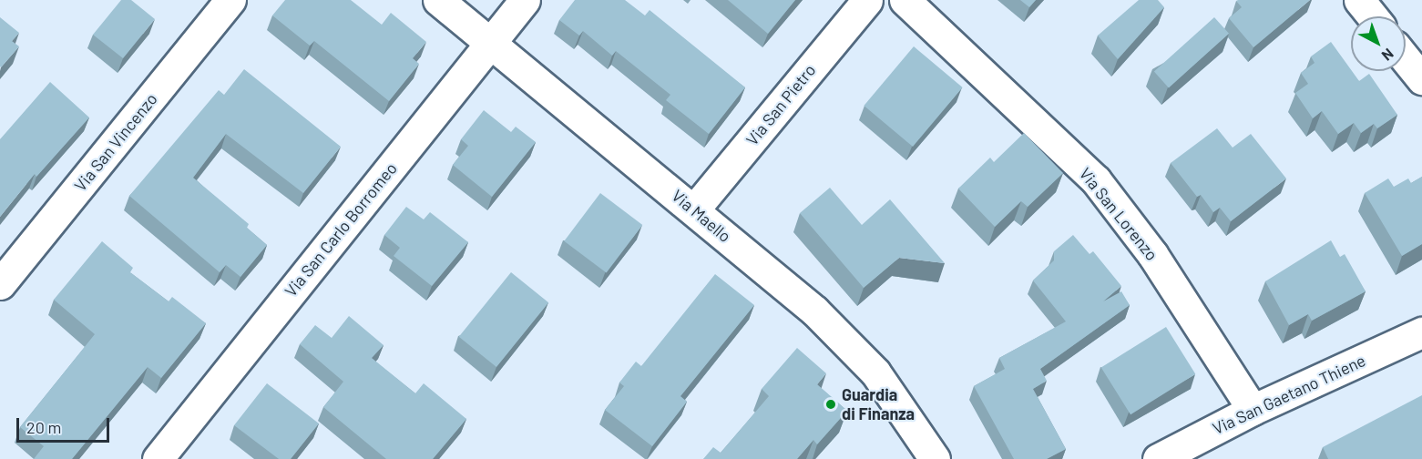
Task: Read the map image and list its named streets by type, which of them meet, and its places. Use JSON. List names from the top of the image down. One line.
{"streets":{"street":["Via San Pietro","Via San Vincenzo","Via San Lorenzo","Via Maello","Via San Carlo Borromeo","Via San Gaetano Thiene"]},"crossings":[["Via San Pietro","Via Maello"],["Via San Lorenzo","Via San Gaetano Thiene"],["Via Maello","Via San Carlo Borromeo"]],"places":["Guardia di Finanza"],"scale_bar":"20 m","north":"bottom right"}
